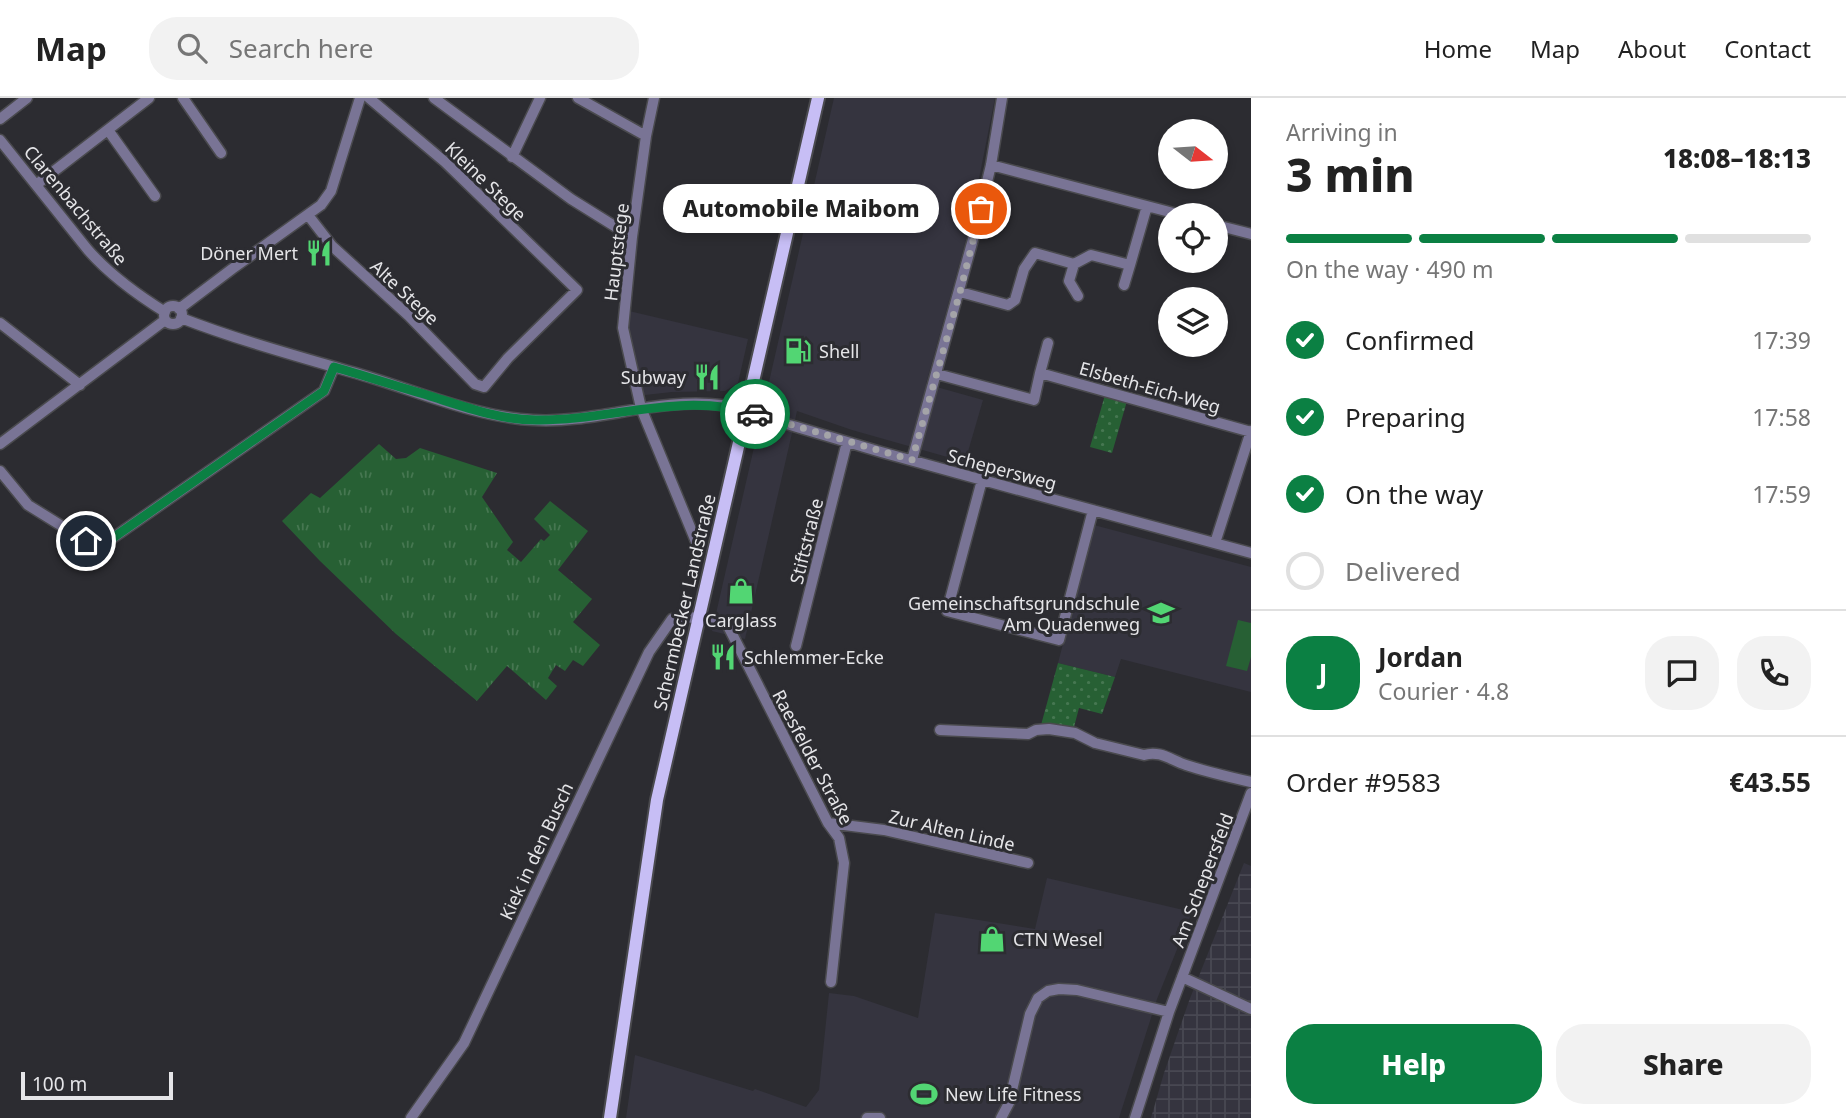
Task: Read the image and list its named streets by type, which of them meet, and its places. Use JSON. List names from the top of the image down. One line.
{"streets":{"main road":["Schermbecker Landstraße"],"street":["Kleine Stege","Clarenbachstraße","Hauptstege","Alte Stege","Elsbeth-Eich-Weg","Schepersweg","Stiftstraße","Raesfelder Straße","Zur Alten Linde","Kiek in den Busch","Am Schepersfeld"]},"crossings":[["Kleine Stege","Hauptstege"],["Hauptstege","Alte Stege"],["Schepersweg","Stiftstraße"],["Schepersweg","Schermbecker Landstraße"],["Schermbecker Landstraße","Raesfelder Straße"],["Schermbecker Landstraße","Kiek in den Busch"],["Raesfelder Straße","Zur Alten Linde"],["Raesfelder Straße","Kiek in den Busch"]],"places":{"other":["Automobile Maibom"],"restaurant":["Döner Mert","Subway","Schlemmer-Ecke"],"fuel station":["Shell"],"shop":["Carglass","CTN Wesel"],"school or university":["Gemeinschaftsgrundschule Am Quadenweg"],"sports":["New Life Fitness"]},"scale_bar":"100 m","north":"right","page":{"header":"Map","search":"Search here","nav":["Home","Map","About","Contact"],"heading":["3 min","Arriving in","18:08–18:13"],"panel":["Jordan","Courier · 4.8","Order #9583","€43.55"],"bubble":"Automobile Maibom","bar":"On the way · 490 m","list":[["Confirmed","17:39"],["Preparing","17:58"],["On the way","17:59"],"Delivered"],"round":"J","buttons":["Help","Share"],"scale":"100 m"}}
